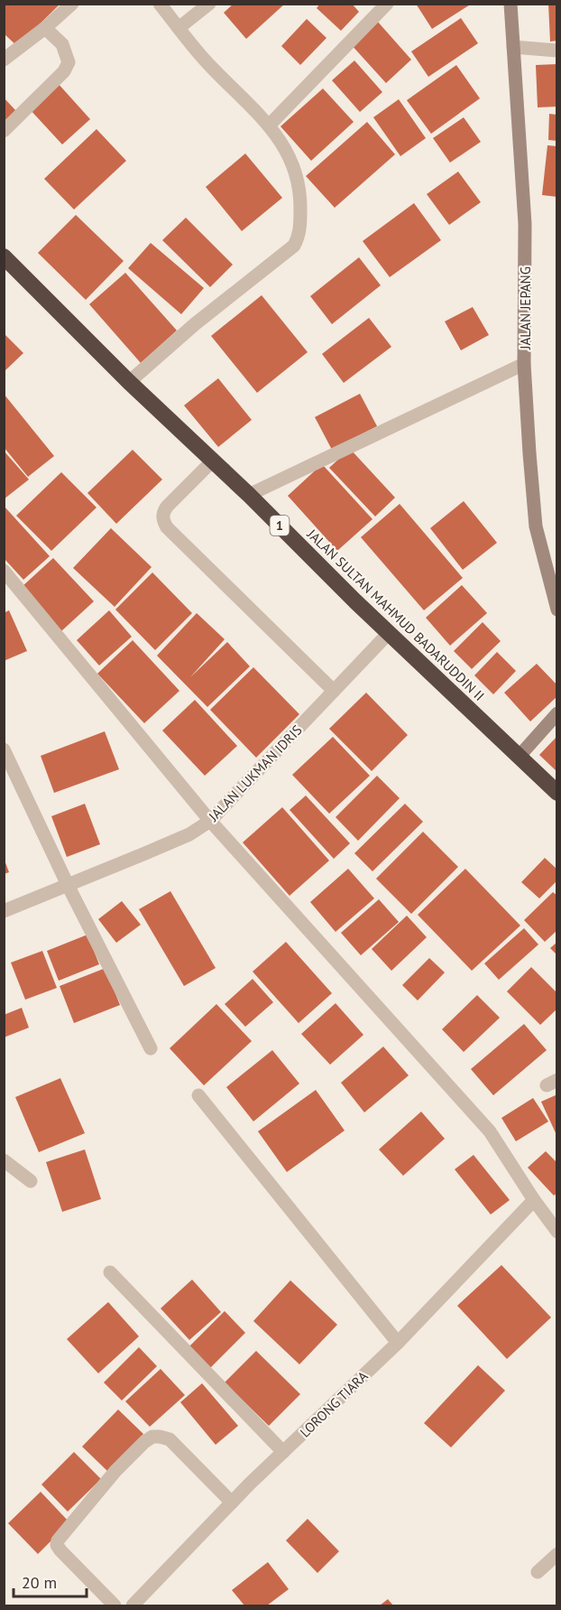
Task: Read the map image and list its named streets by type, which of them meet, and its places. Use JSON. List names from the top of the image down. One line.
{"streets":{"highway":["1","JALAN SULTAN MAHMUD BADARUDDIN II"],"street":["JALAN JEPANG","JALAN LUKMAN IDRIS","LORONG TIARA"]},"crossings":[["JALAN SULTAN MAHMUD BADARUDDIN II","JALAN LUKMAN IDRIS"]],"scale_bar":"20 m"}
